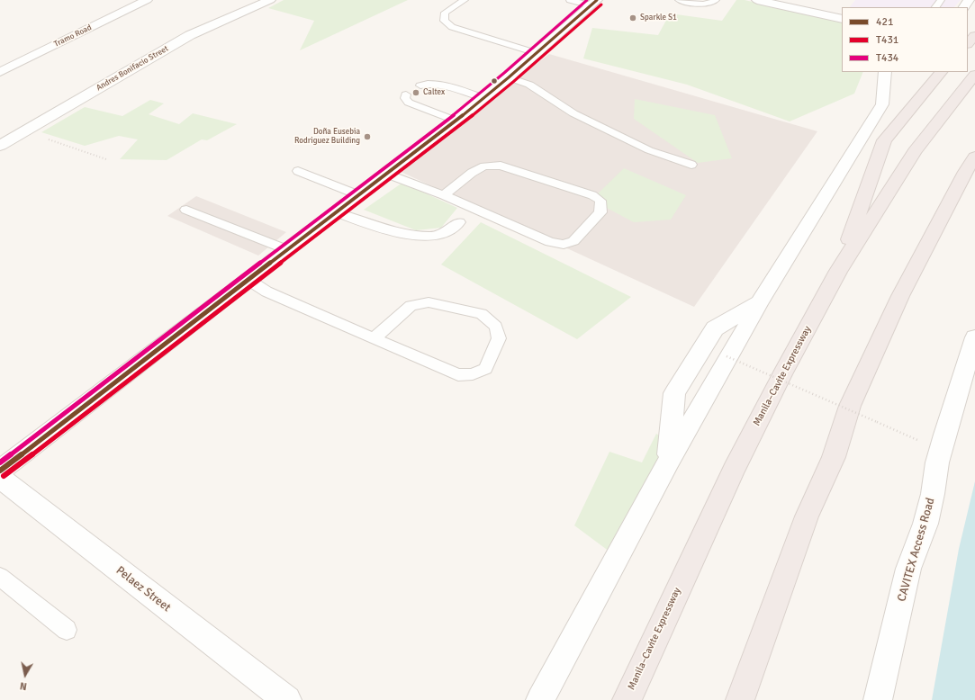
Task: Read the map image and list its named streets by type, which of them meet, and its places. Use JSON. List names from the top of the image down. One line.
{"streets":{"highway":["Manila–Cavite Expressway"],"street":["Tramo Road","Andres Bonifacio Street","CAVITEX Access Road","Pelaez Street"]},"places":["Sparkle S1","Caltex","Doña Eusebia Rodriguez Building"],"lines":["transit line 421","transit line T434","transit line T431"],"legend":["421","T431","T434"],"north":"bottom"}
